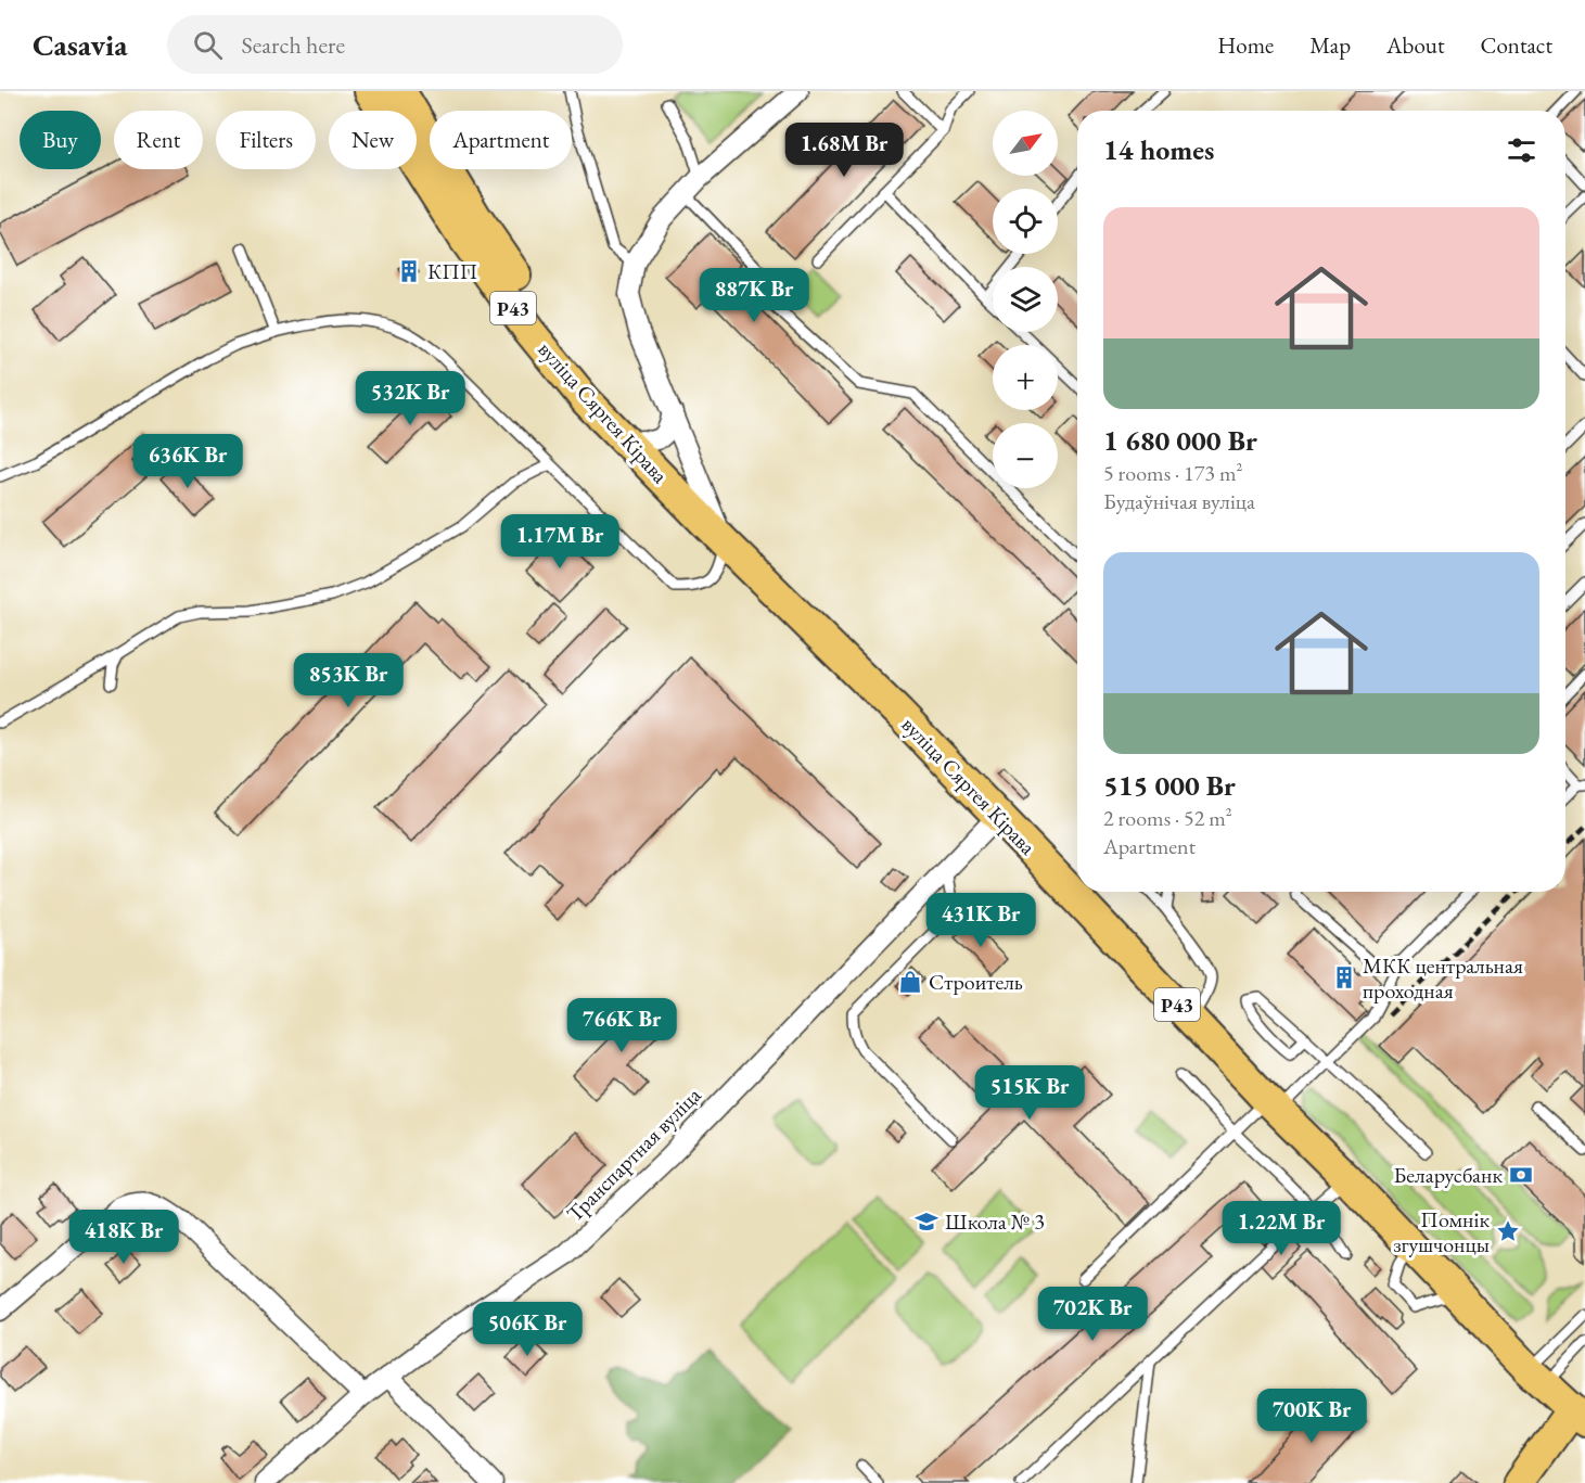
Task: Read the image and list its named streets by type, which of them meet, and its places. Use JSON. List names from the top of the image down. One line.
{"streets":{"main road":["Р43","вуліца Сяргея Кірава"],"street":["Транспартная вуліца"]},"crossings":[["вуліца Сяргея Кірава","Транспартная вуліца"]],"places":{"building":["КПП","МКК центральная проходная"],"shop":["Строитель"],"bank":["Беларусбанк"],"school or university":["Школа № 3"],"place":["Помнік згушчонцы"]},"north":"top right","page":{"header":"Casavia","search":"Search here","nav":["Home","Map","About","Contact"],"map_buttons":["+","−"],"chip":["Buy","Rent","Filters","New","Apartment"],"heading":"14 homes","price":["1.68M Br","887K Br","532K Br","636K Br","1.17M Br","853K Br","431K Br","766K Br","515K Br","1.22M Br","418K Br","702K Br","506K Br","700K Br"],"list":[{"name":"1 680 000 Br","note":"5 rooms · 173 m² · Будаўнічая вуліца"},{"name":"515 000 Br","note":"2 rooms · 52 m² · Apartment"}]}}
